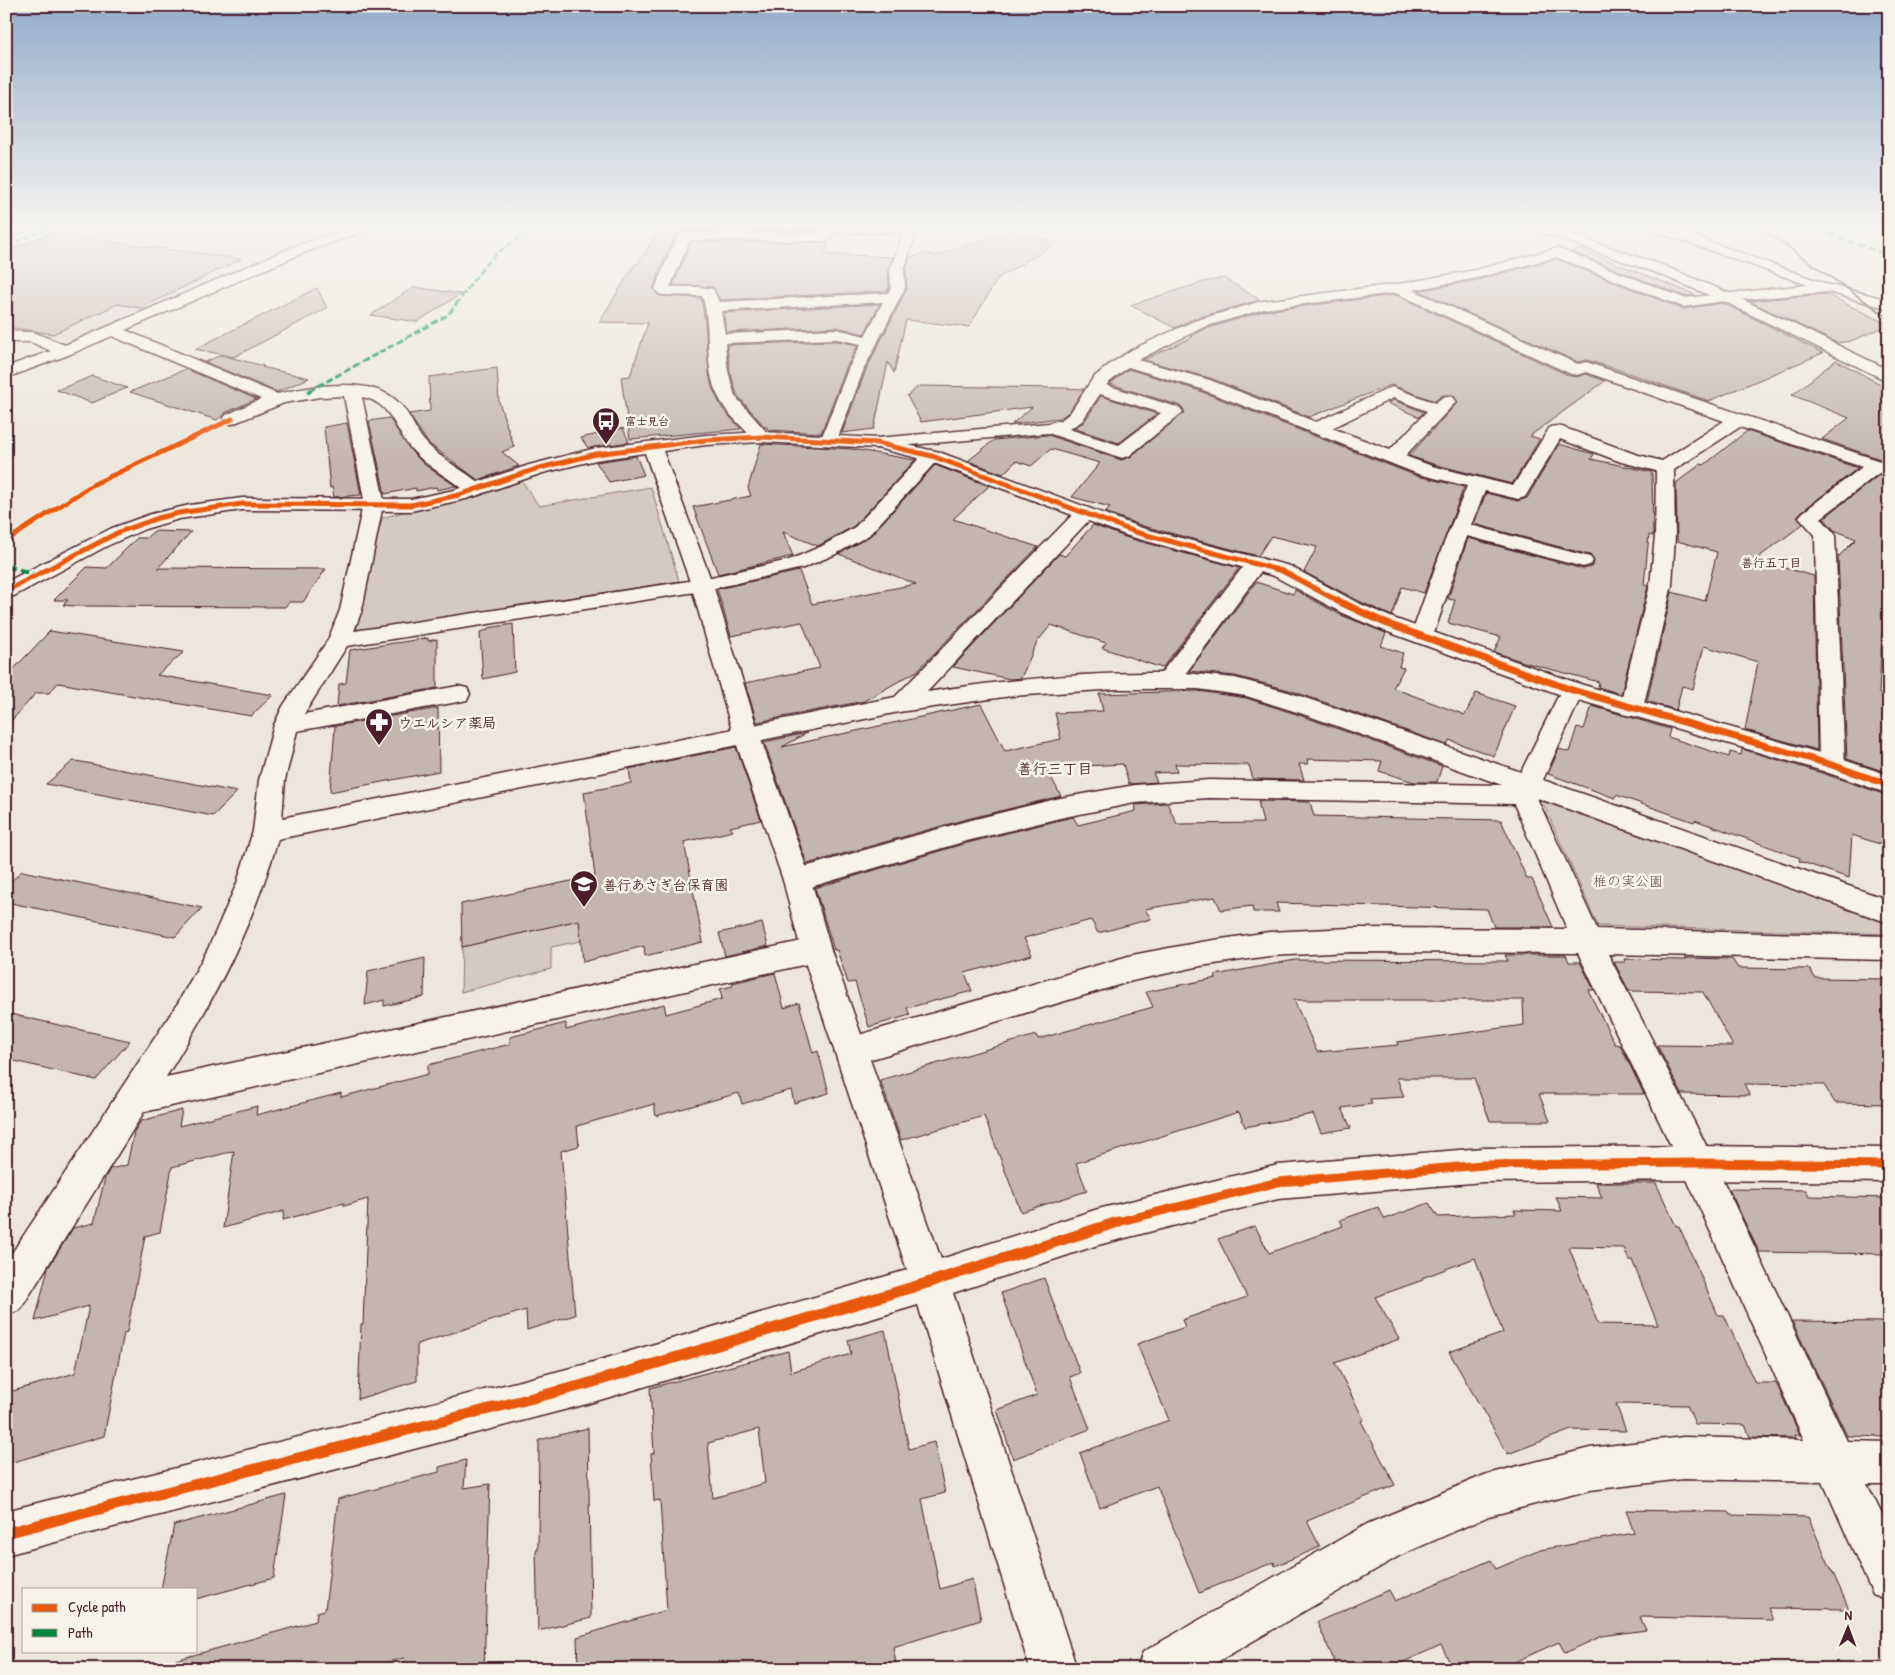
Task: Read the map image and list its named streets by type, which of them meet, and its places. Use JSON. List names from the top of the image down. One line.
{"districts":["善行五丁目","善行三丁目"],"parks":["椎の実公園"],"places":{"bus stop":["富士見台"],"pharmacy":["ウエルシア薬局"],"school or university":["善行あさぎ台保育園"]},"legend":["Cycle path","Path"],"north":"top"}
